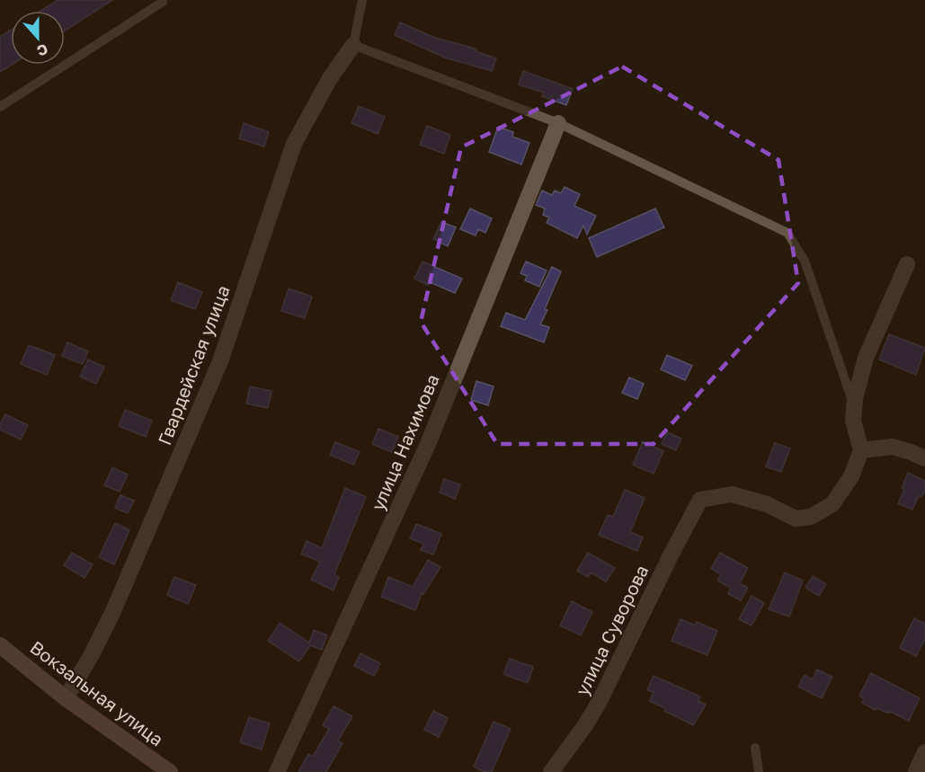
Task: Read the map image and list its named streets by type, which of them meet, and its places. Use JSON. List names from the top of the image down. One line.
{"streets":{"main road":["Вокзальная улица"],"street":["Гвардейская улица","улица Нахимова","улица Суворова"]},"crossings":[["Гвардейская улица","Вокзальная улица"]],"north":"bottom"}
